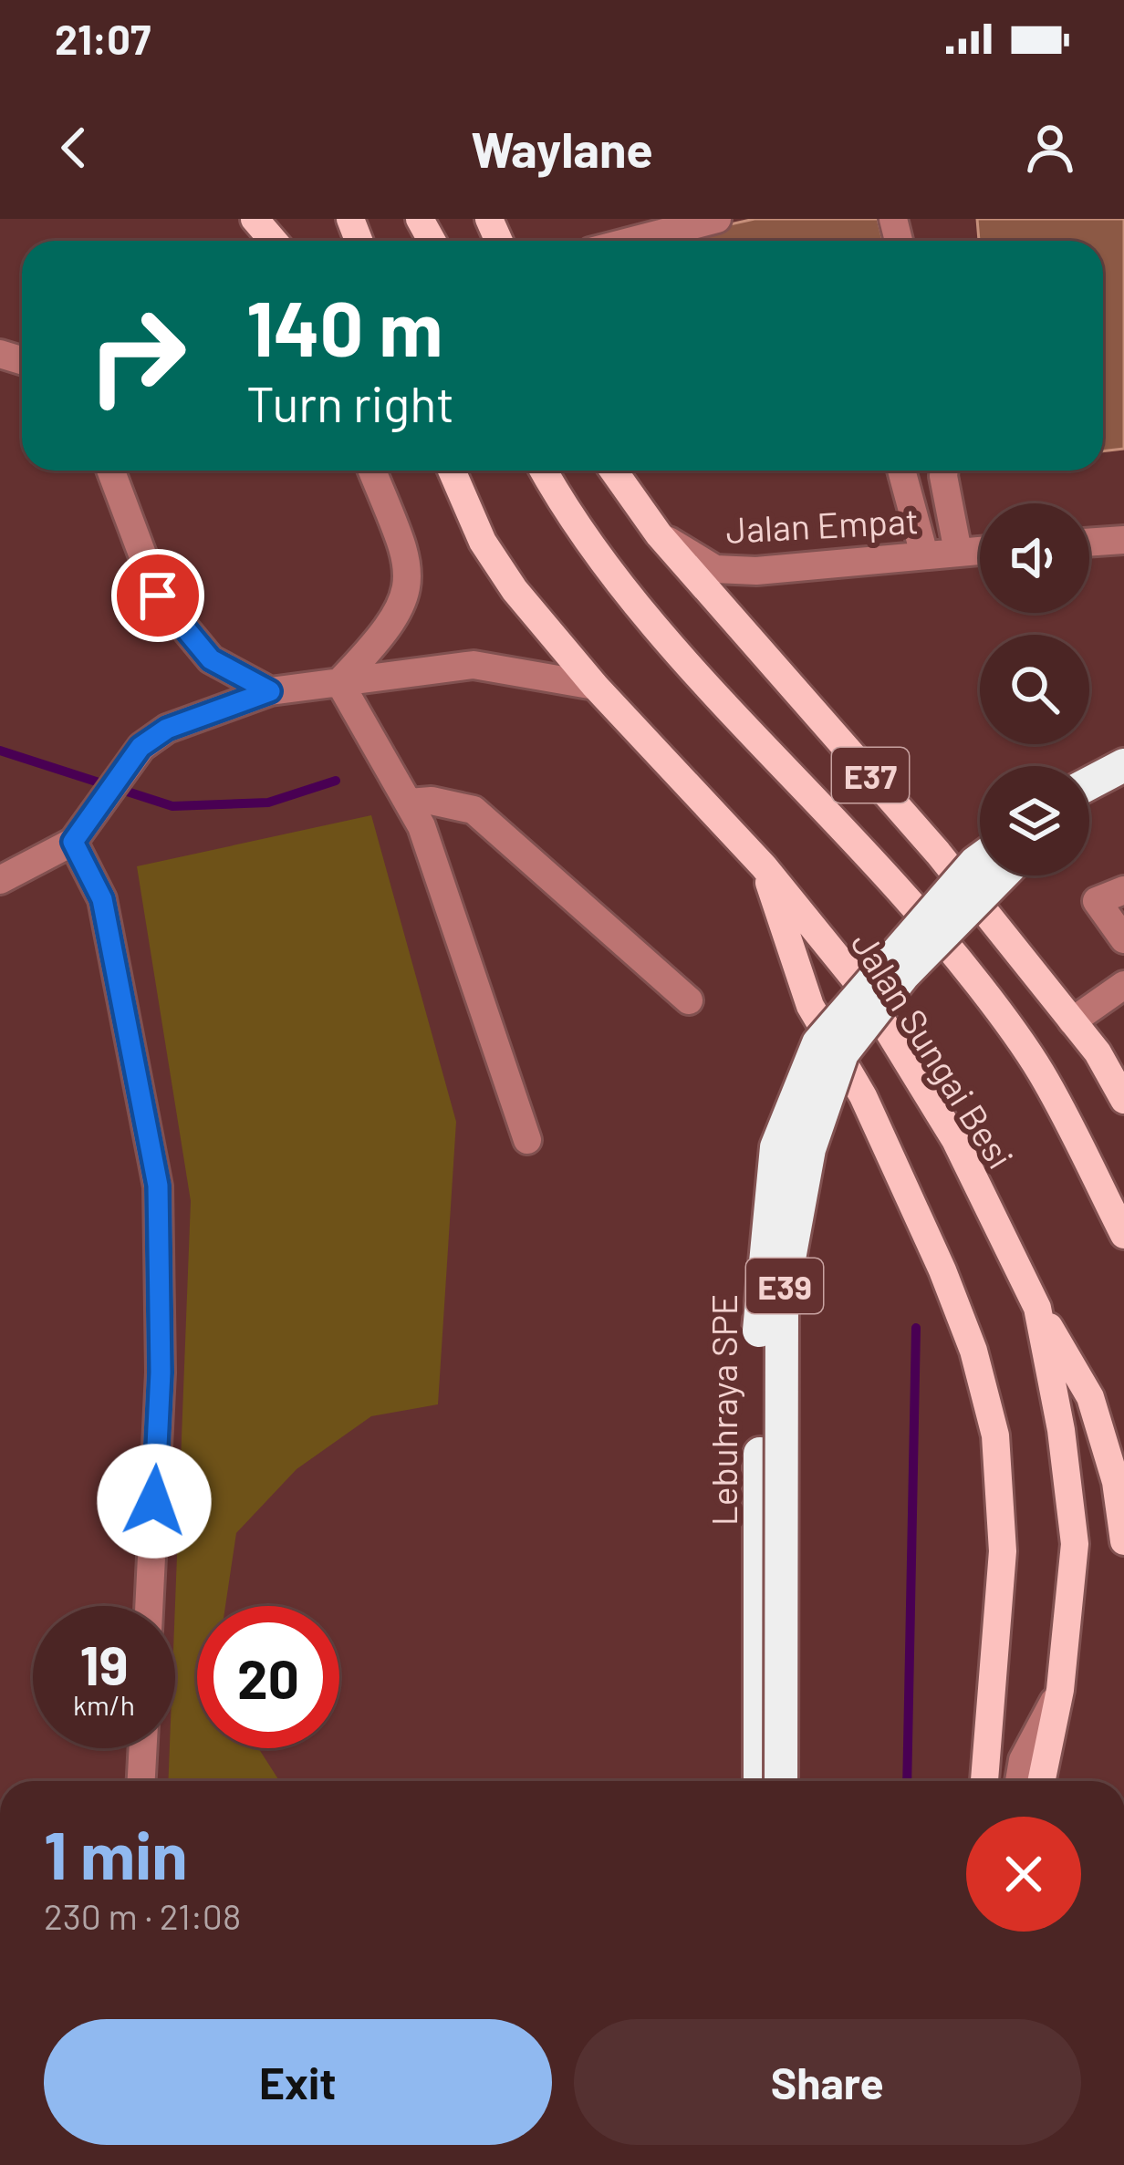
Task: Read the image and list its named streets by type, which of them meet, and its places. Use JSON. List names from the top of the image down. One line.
{"streets":{"highway":["E39","Lebuhraya SPE"],"main road":["E37","Jalan Sungai Besi"],"street":["Jalan Empat"]},"crossings":[["Jalan Empat","E37"]],"page":{"status":"21:07","header":"Waylane","turn":["140 m","Turn right"],"speed":"19 km/h","limit":"20","heading":["1 min","230 m · 21:08"],"buttons":["Exit","Share"]}}
